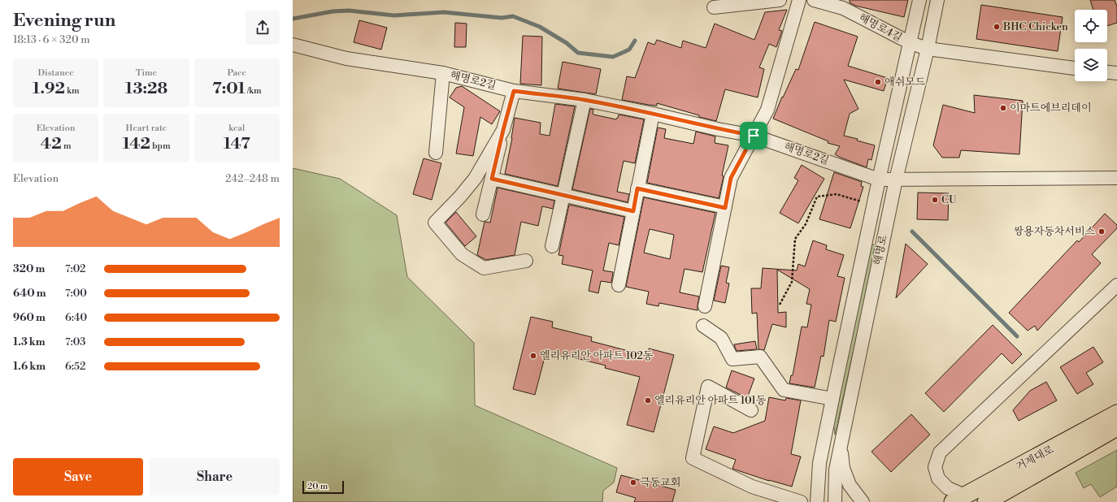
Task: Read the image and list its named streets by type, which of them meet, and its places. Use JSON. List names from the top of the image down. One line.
{"streets":{"main road":["거제대로"],"street":["해명로4길","해명로2길","해명로"]},"crossings":[["해명로4길","해명로"],["해명로2길","해명로"]],"places":["BHC Chicken","애쉬모드","이마트에브리데이","CU","쌍용자동차서비스","엘리유리안 아파트 102동","엘리유리안 아파트 101동","극동교회"],"scale_bar":"20 m","page":{"heading":["Evening run","18:13 · 6 × 320 m"],"stats":[["Distance","1.92 km"],["Time","13:28"],["Pace","7:01 /km"],["Elevation","42 m"],["Heart rate","142 bpm"],["kcal","147"]],"chart":["Elevation","242–248 m"],"list":[{"name":"320 m","note":"7:02"},{"name":"640 m","note":"7:00"},{"name":"960 m","note":"6:40"},{"name":"1.3 km","note":"7:03"},{"name":"1.6 km","note":"6:52"}],"buttons":["Save","Share"],"scale":"20 m"}}
